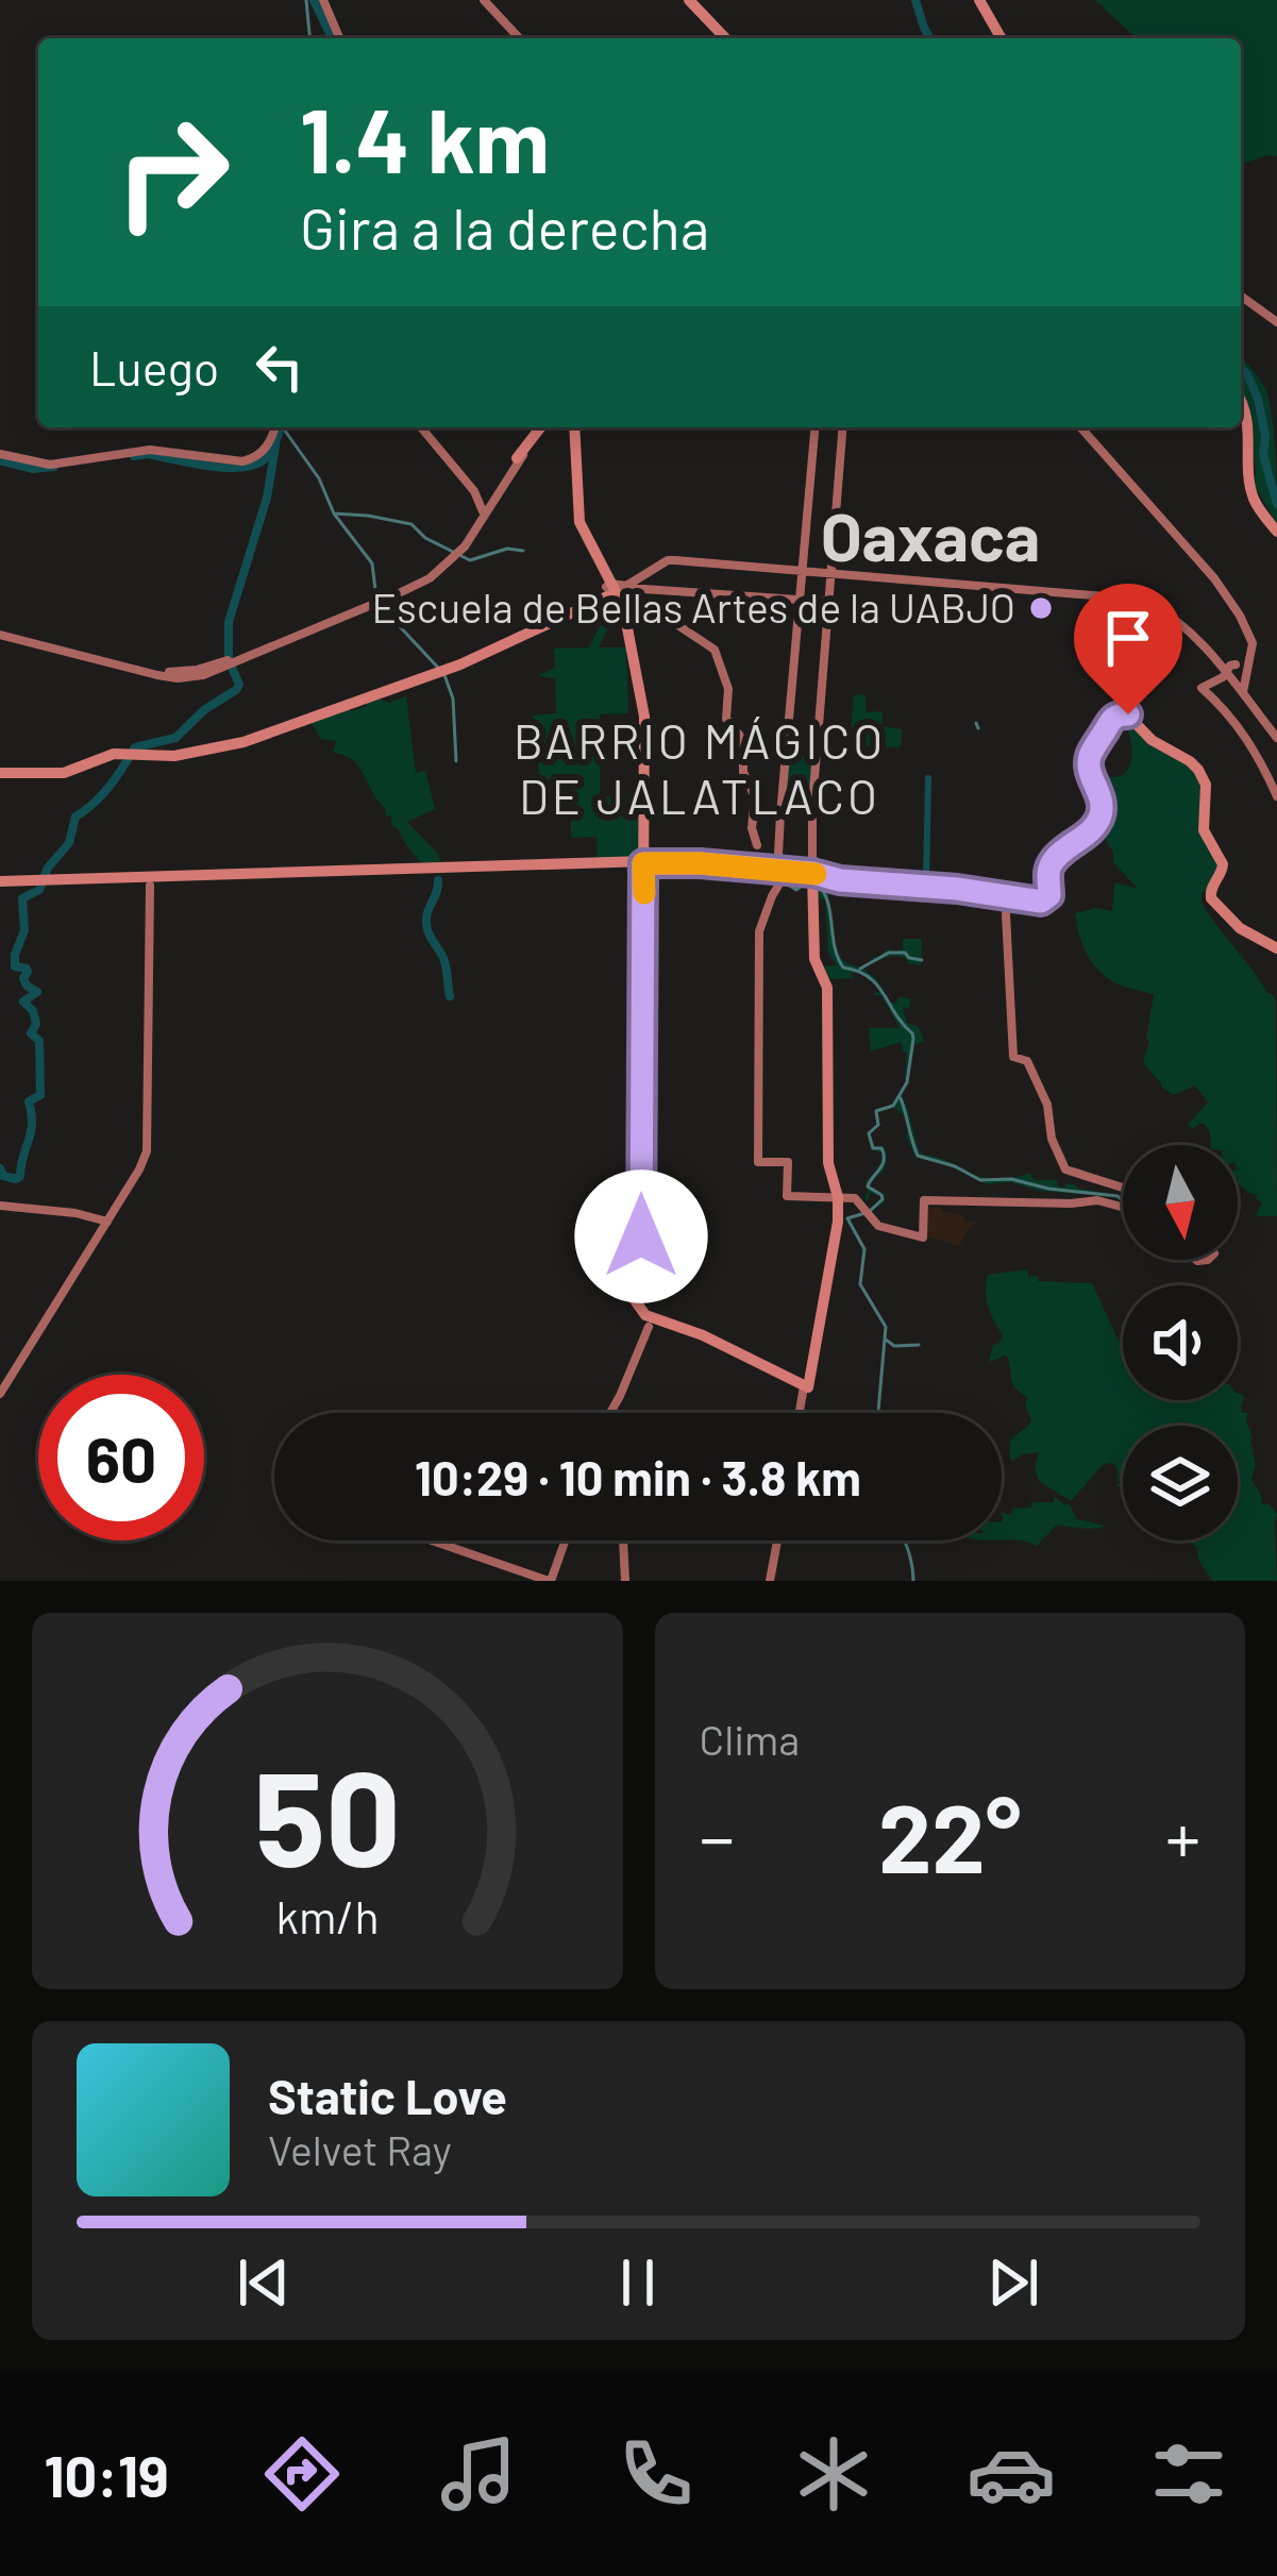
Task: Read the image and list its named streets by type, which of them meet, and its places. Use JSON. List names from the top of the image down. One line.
{"districts":["Oaxaca","BARRIO MÁGICO DE JALATLACO"],"places":["Escuela de Bellas Artes de la UABJO"],"north":"bottom","page":{"turn":["1.4 km","Gira a la derecha"],"then":"Luego","limit":"60","trip":"10:29 · 10 min · 3.8 km","tile":"Clima","heat":["−","22°","+"],"song":["Static Love","Velvet Ray"],"tabs":"10:19","gauge":["50","km/h"]}}
